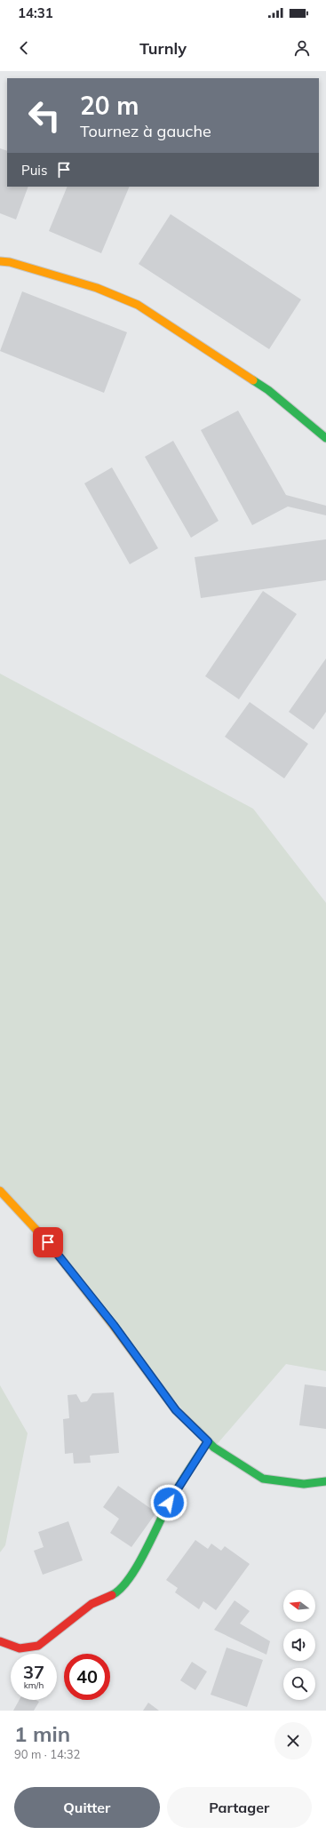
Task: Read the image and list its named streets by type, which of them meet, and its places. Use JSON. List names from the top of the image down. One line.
{"north":"left","page":{"status":"14:31","header":"Turnly","turn":["20 m","Tournez à gauche"],"then":"Puis","speed":"37 km/h","limit":"40","heading":["1 min","90 m · 14:32"],"buttons":["Quitter","Partager"]}}
